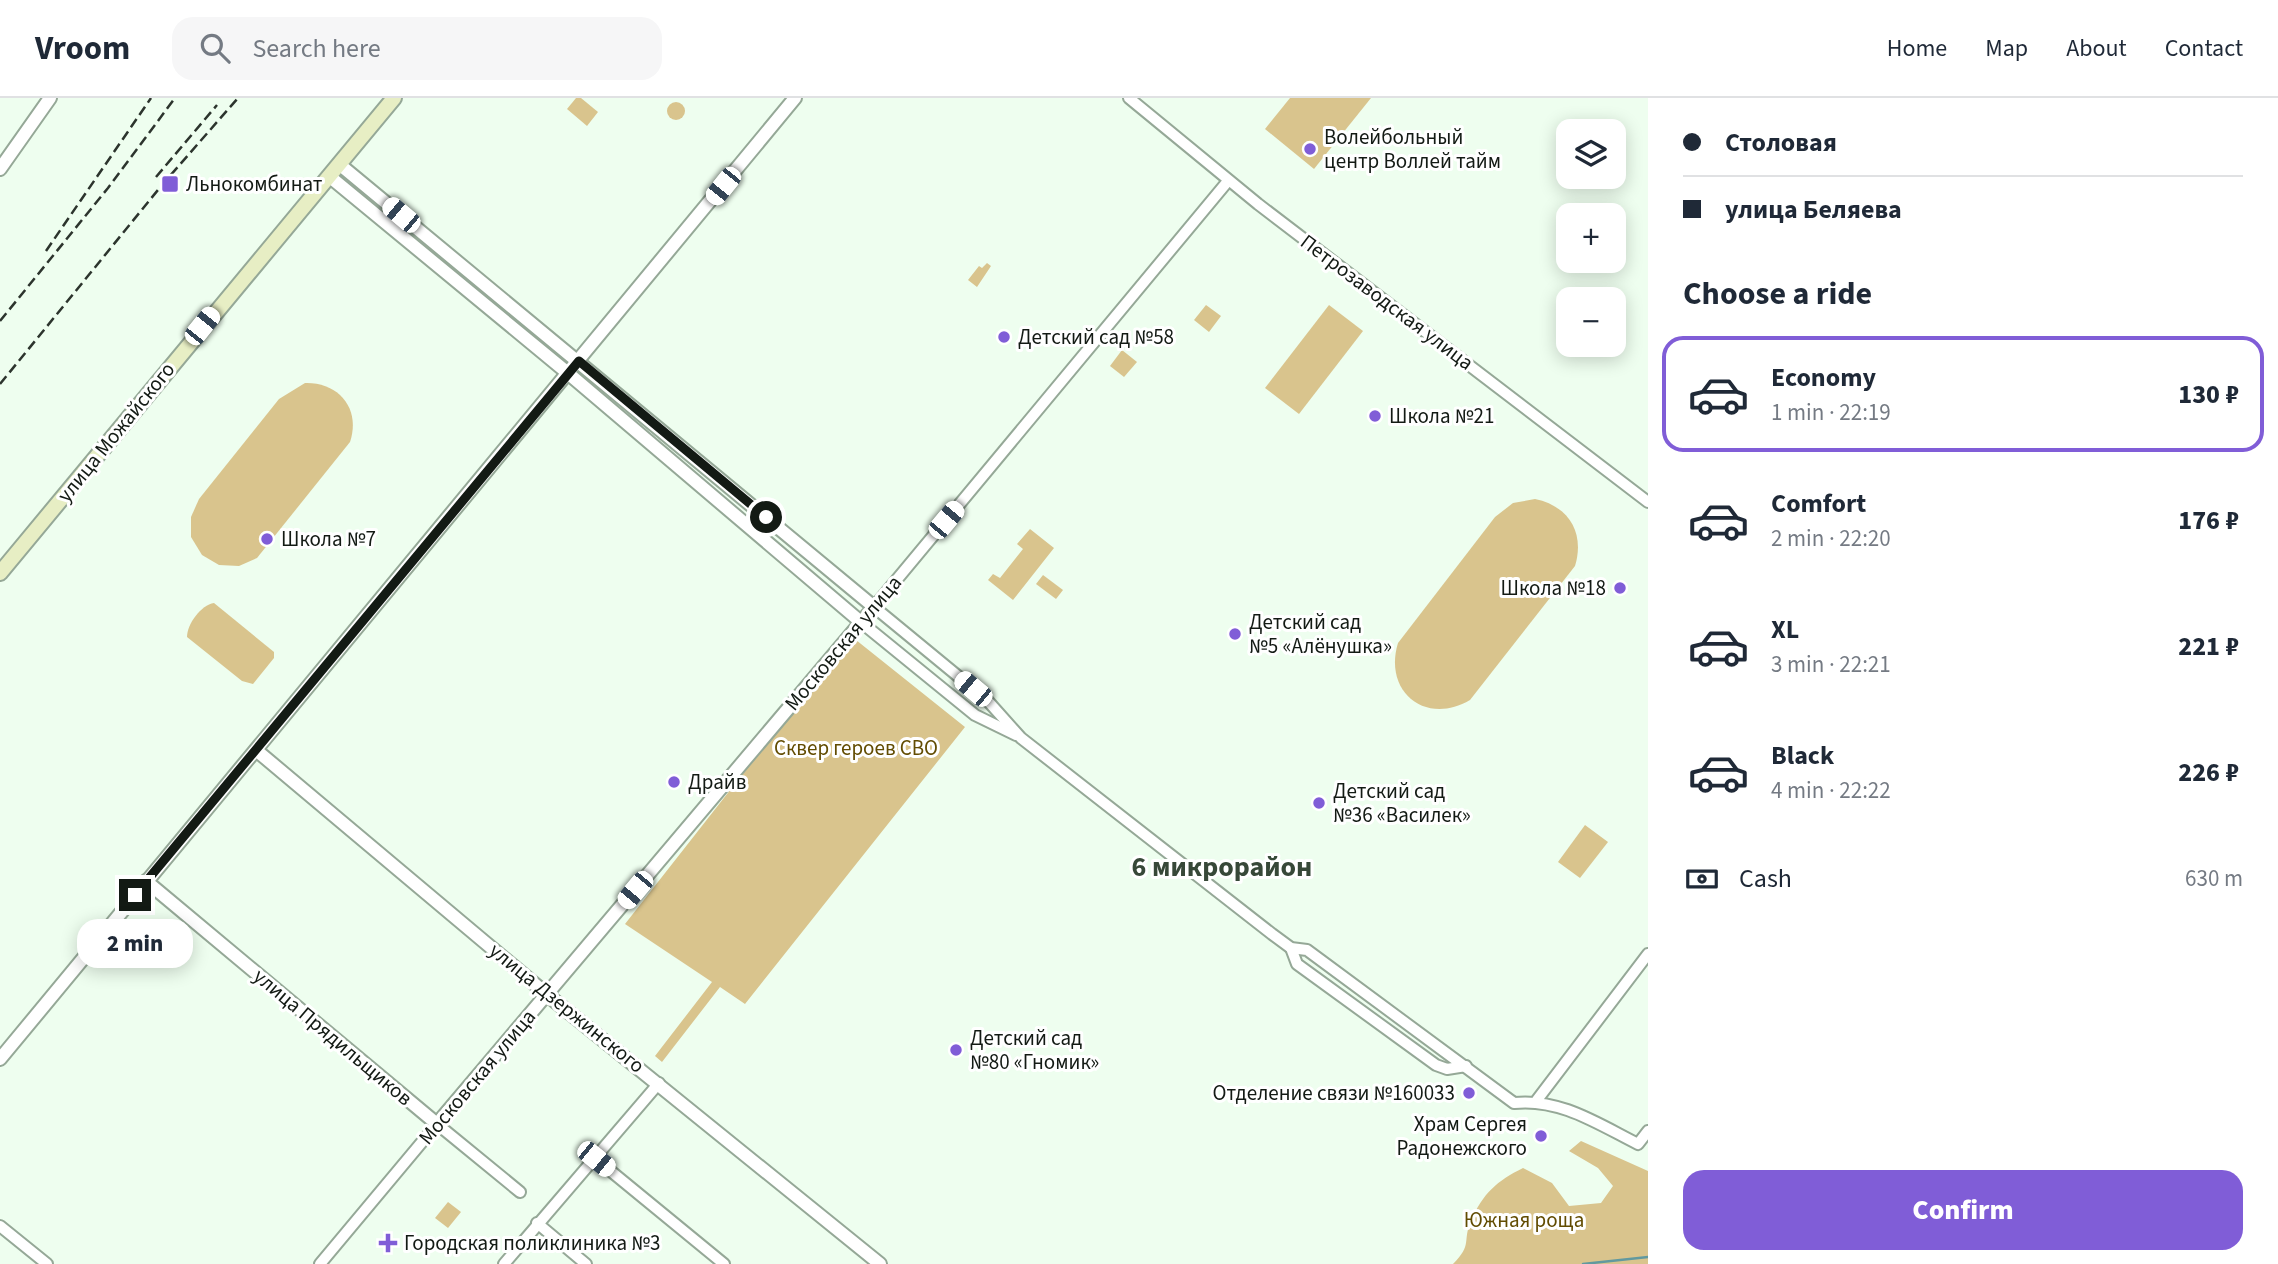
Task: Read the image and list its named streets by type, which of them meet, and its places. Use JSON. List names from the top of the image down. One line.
{"streets":{"main road":["улица Можайского"],"street":["Петрозаводская улица","Московская улица","улица Дзержинского","улица Прядильщиков"]},"crossings":[["Петрозаводская улица","Московская улица"],["Московская улица","улица Дзержинского"],["Московская улица","улица Прядильщиков"]],"districts":["6 микрорайон"],"parks":["Сквер героев СВО","Южная роща"],"places":{"other":["Волейбольный центр Воллей тайм","Детский сад №58","Школа №21","Школа №7","Школа №18","Детский сад №5 «Алёнушка»","Драйв","Детский сад №36 «Василек»","Детский сад №80 «Гномик»","Отделение связи №160033","Храм Сергея Радонежского"],"transit":["Льнокомбинат"],"health":["Городская поликлиника №3"]},"page":{"header":"Vroom","search":"Search here","nav":["Home","Map","About","Contact"],"banner":["Столовая","улица Беляева"],"map_buttons":["+","−"],"heading":"Choose a ride","list":[{"name":"Economy","note":"1 min · 22:19","value":"130 ₽"},{"name":"Comfort","note":"2 min · 22:20","value":"176 ₽"},{"name":"XL","note":"3 min · 22:21","value":"221 ₽"},{"name":"Black","note":"4 min · 22:22","value":"226 ₽"}],"pay":["Cash","630 m"],"bubble":"2 min","buttons":"Confirm"}}
